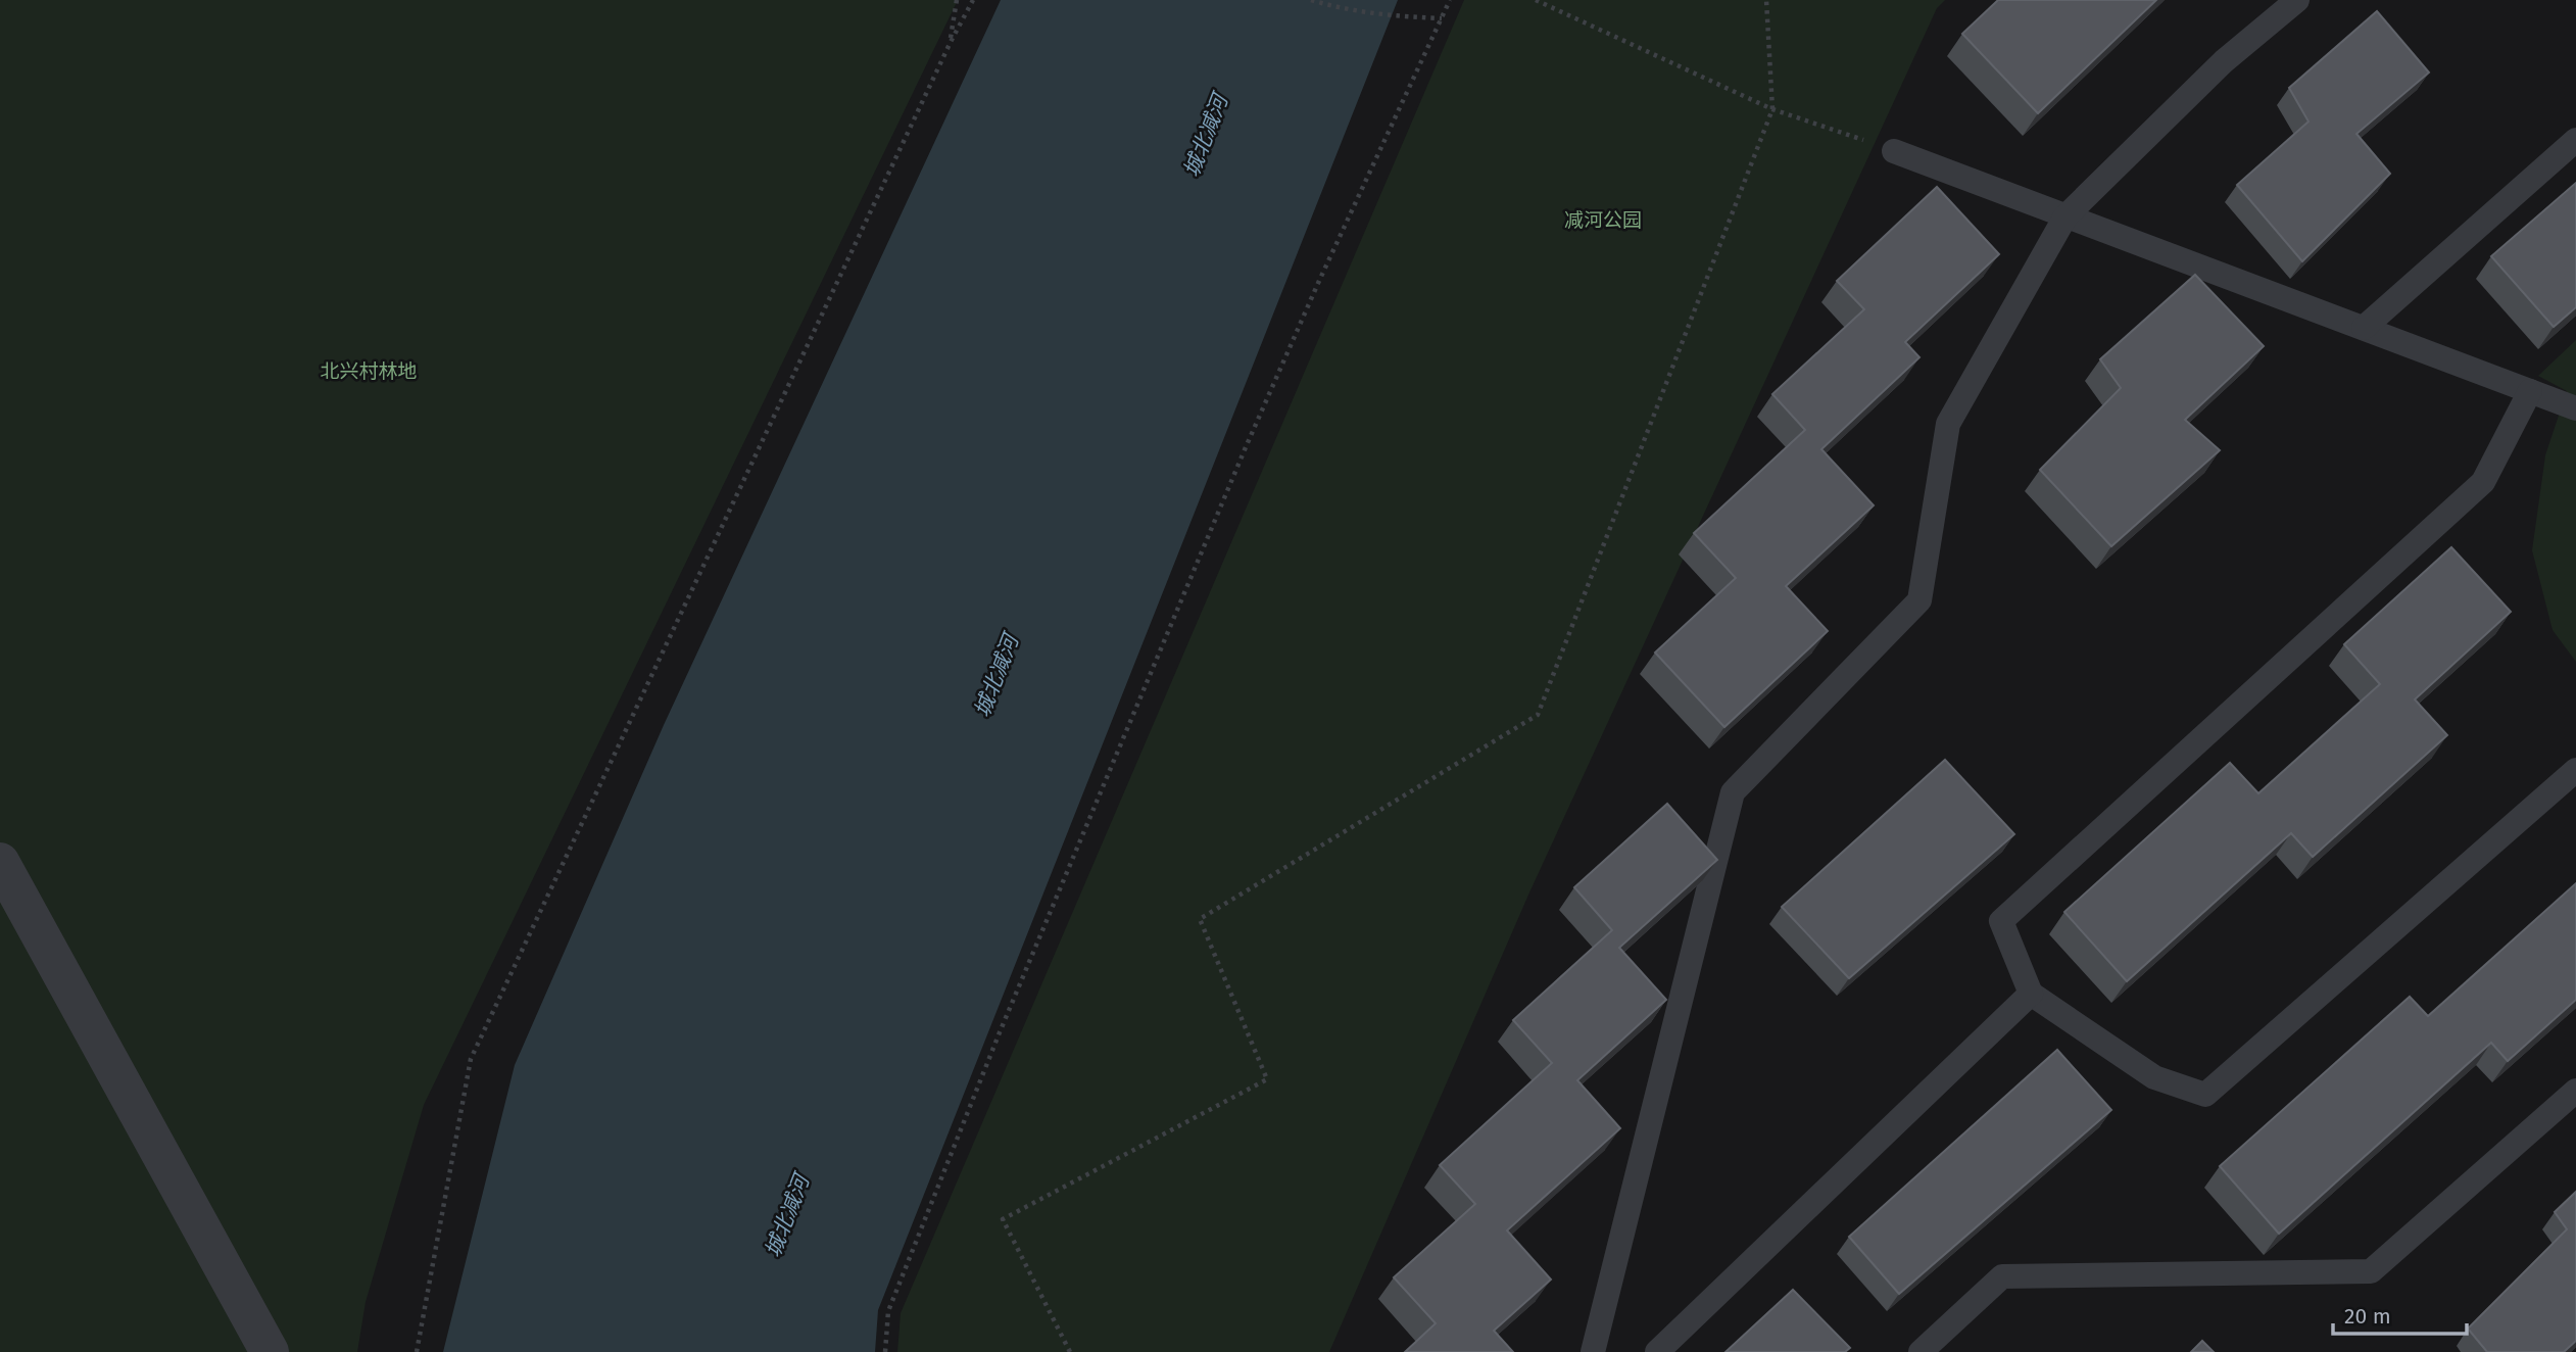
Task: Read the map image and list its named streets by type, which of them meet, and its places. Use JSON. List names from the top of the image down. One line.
{"water":["城北减河"],"parks":["减河公园","北兴村林地"],"scale_bar":"20 m"}
